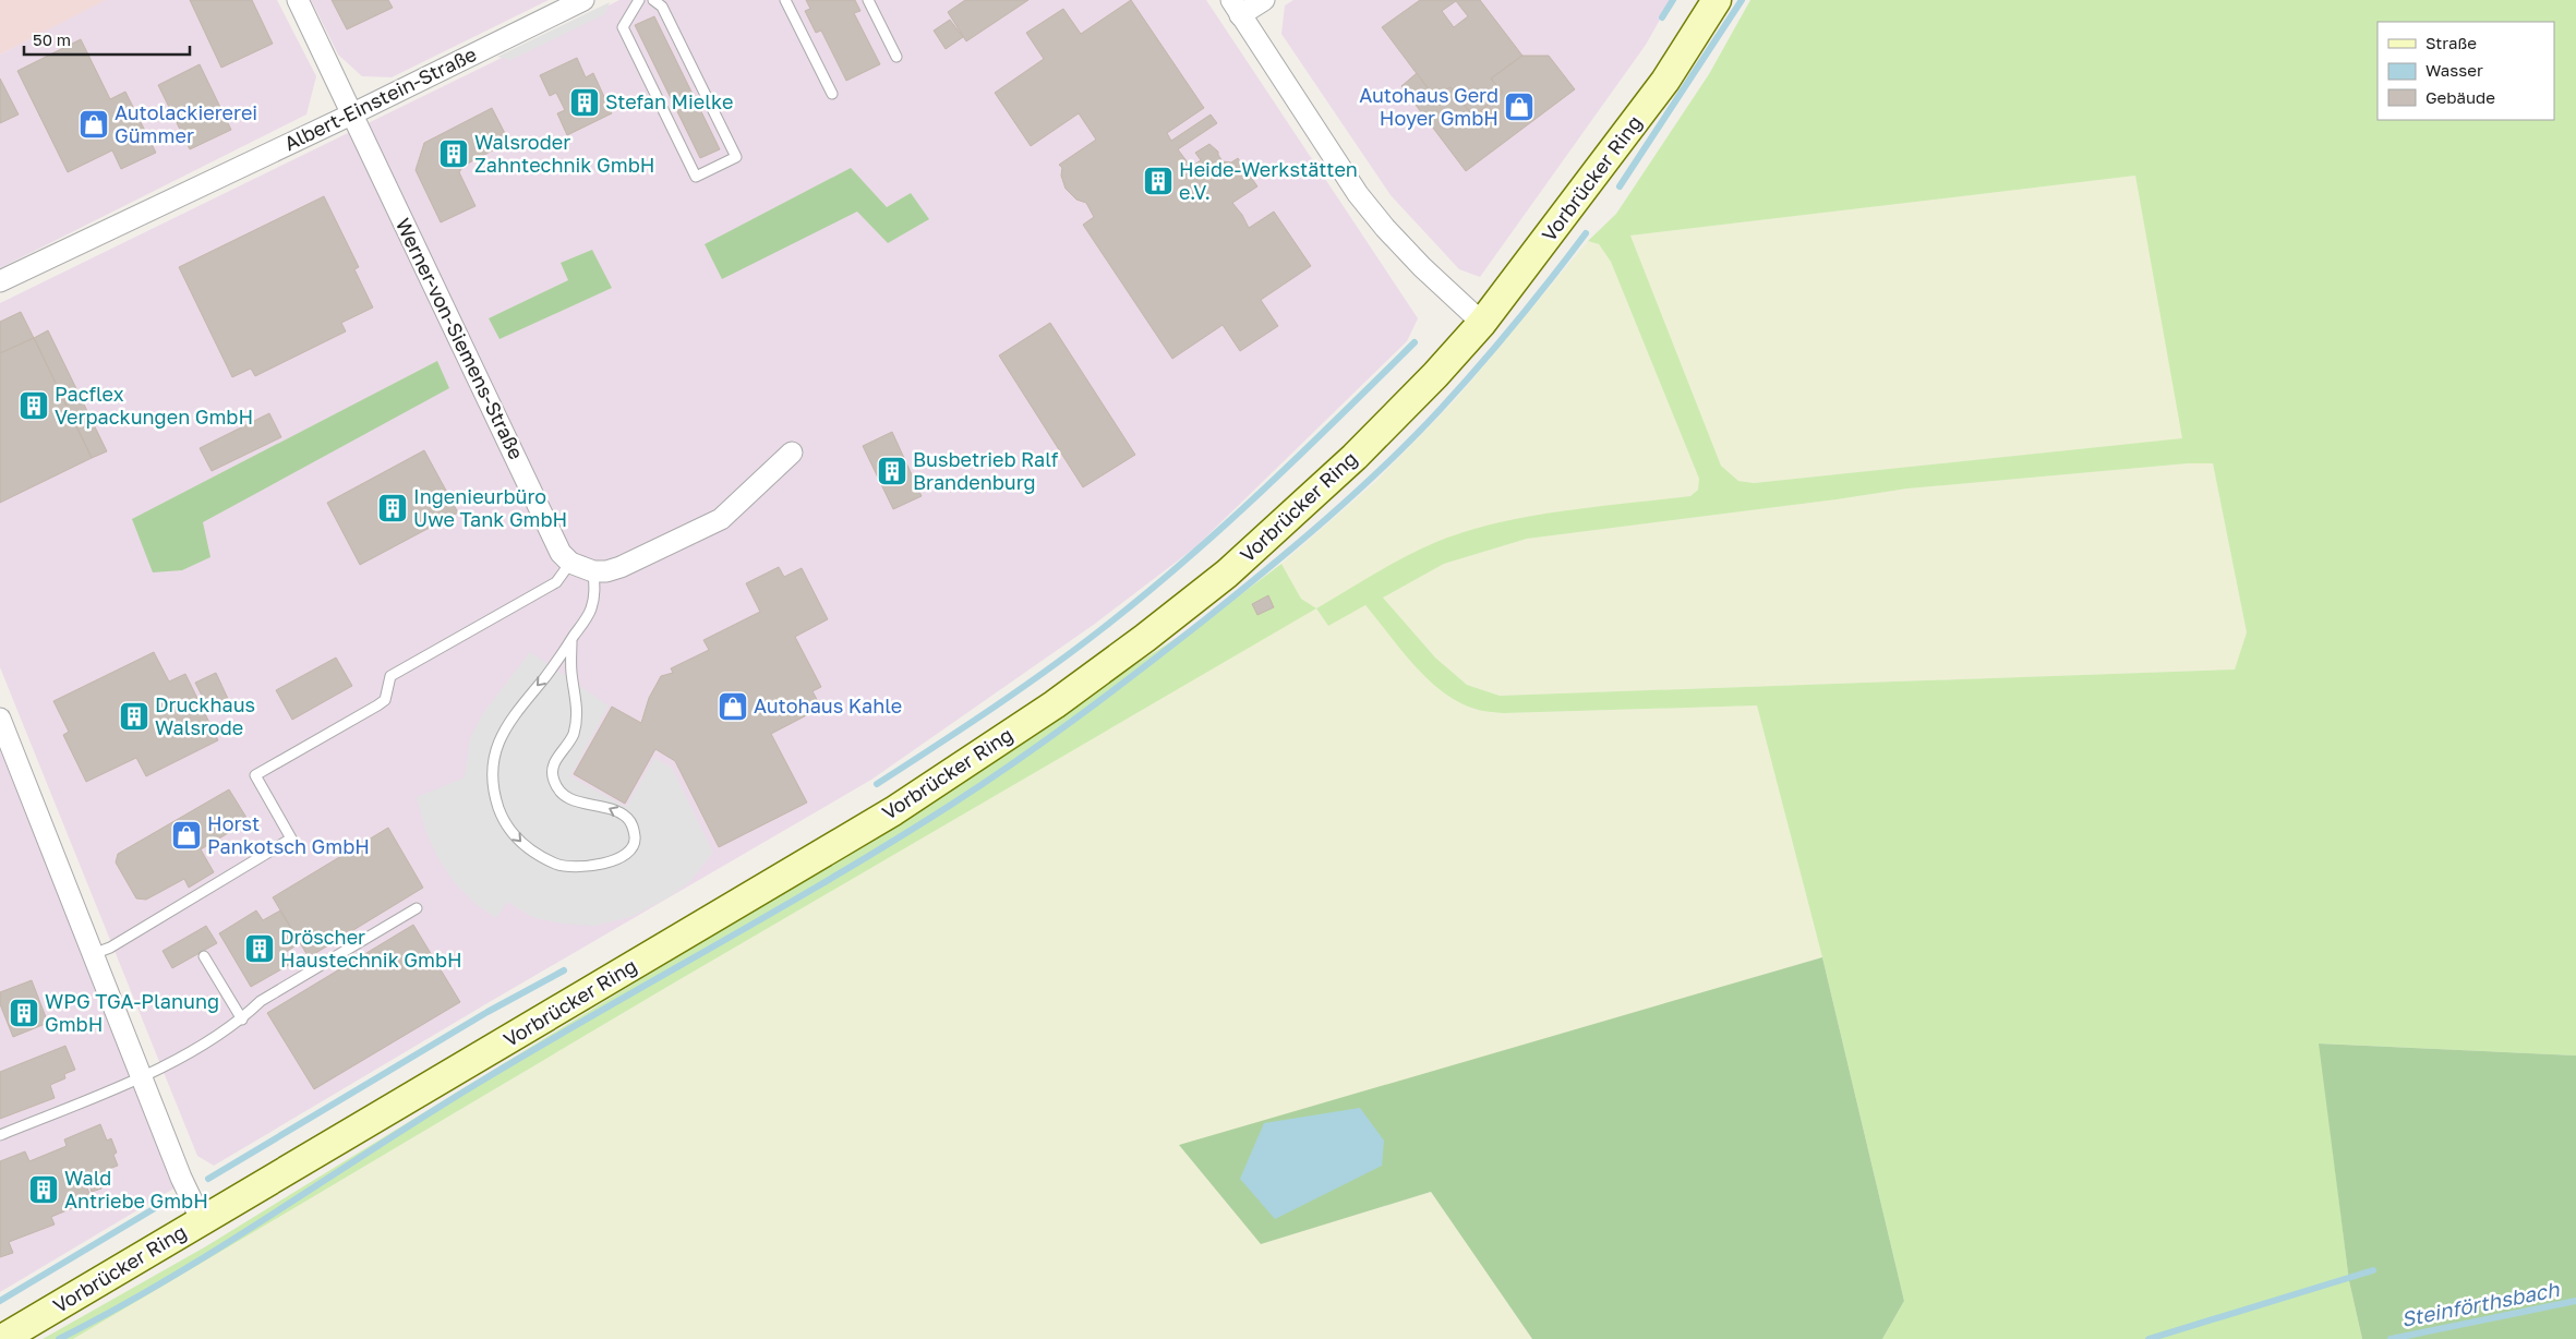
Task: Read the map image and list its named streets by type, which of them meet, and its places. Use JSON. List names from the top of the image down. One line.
{"streets":{"main road":["Vorbrücker Ring"],"street":["Albert-Einstein-Straße","Werner-von-Siemens-Straße"]},"crossings":[["Albert-Einstein-Straße","Werner-von-Siemens-Straße"]],"water":["Steinförthsbach"],"places":{"building":["Stefan Mielke","Walsroder Zahntechnik GmbH","Heide-Werkstätten e.V.","Pacflex Verpackungen GmbH","Busbetrieb Ralf Brandenburg","Ingenieurbüro Uwe Tank GmbH","Druckhaus Walsrode","Dröscher Haustechnik GmbH","WPG TGA-Planung GmbH","Wald Antriebe GmbH"],"shop":["Autohaus Gerd Hoyer GmbH","Autolackiererei Gümmer","Autohaus Kahle","Horst Pankotsch GmbH"]},"legend":["Straße","Wasser","Gebäude"],"scale_bar":"50 m"}
